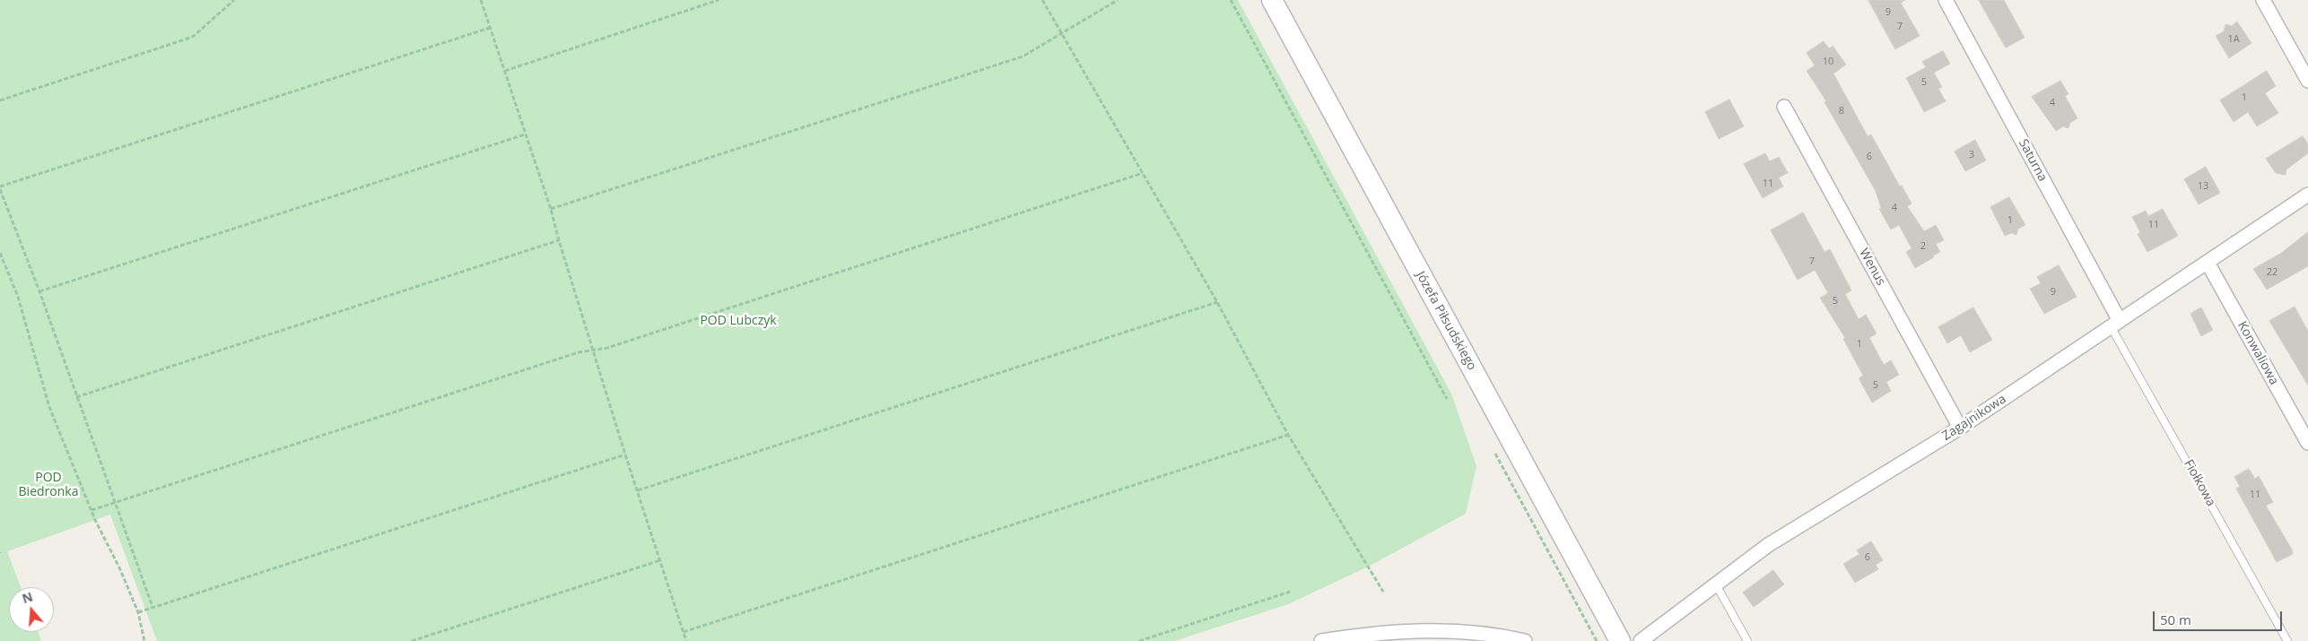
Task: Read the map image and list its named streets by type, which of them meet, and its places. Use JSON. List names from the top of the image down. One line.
{"streets":{"street":["Saturna","Wenus","Józefa Piłsudskiego","Konwaliowa","Zagajnikowa"],"lane":["Fiołkowa"]},"crossings":[["Saturna","Zagajnikowa"],["Saturna","Fiołkowa"],["Wenus","Zagajnikowa"],["Konwaliowa","Zagajnikowa"],["Zagajnikowa","Fiołkowa"]],"parks":["POD Lubczyk","POD Biedronka"],"house_numbers":["9","7","1A","10","5","1","4","8","3","6","11","13","4","1","11","2","7","22","9","5","1","5","11","6"],"scale_bar":"50 m","north":"top"}
